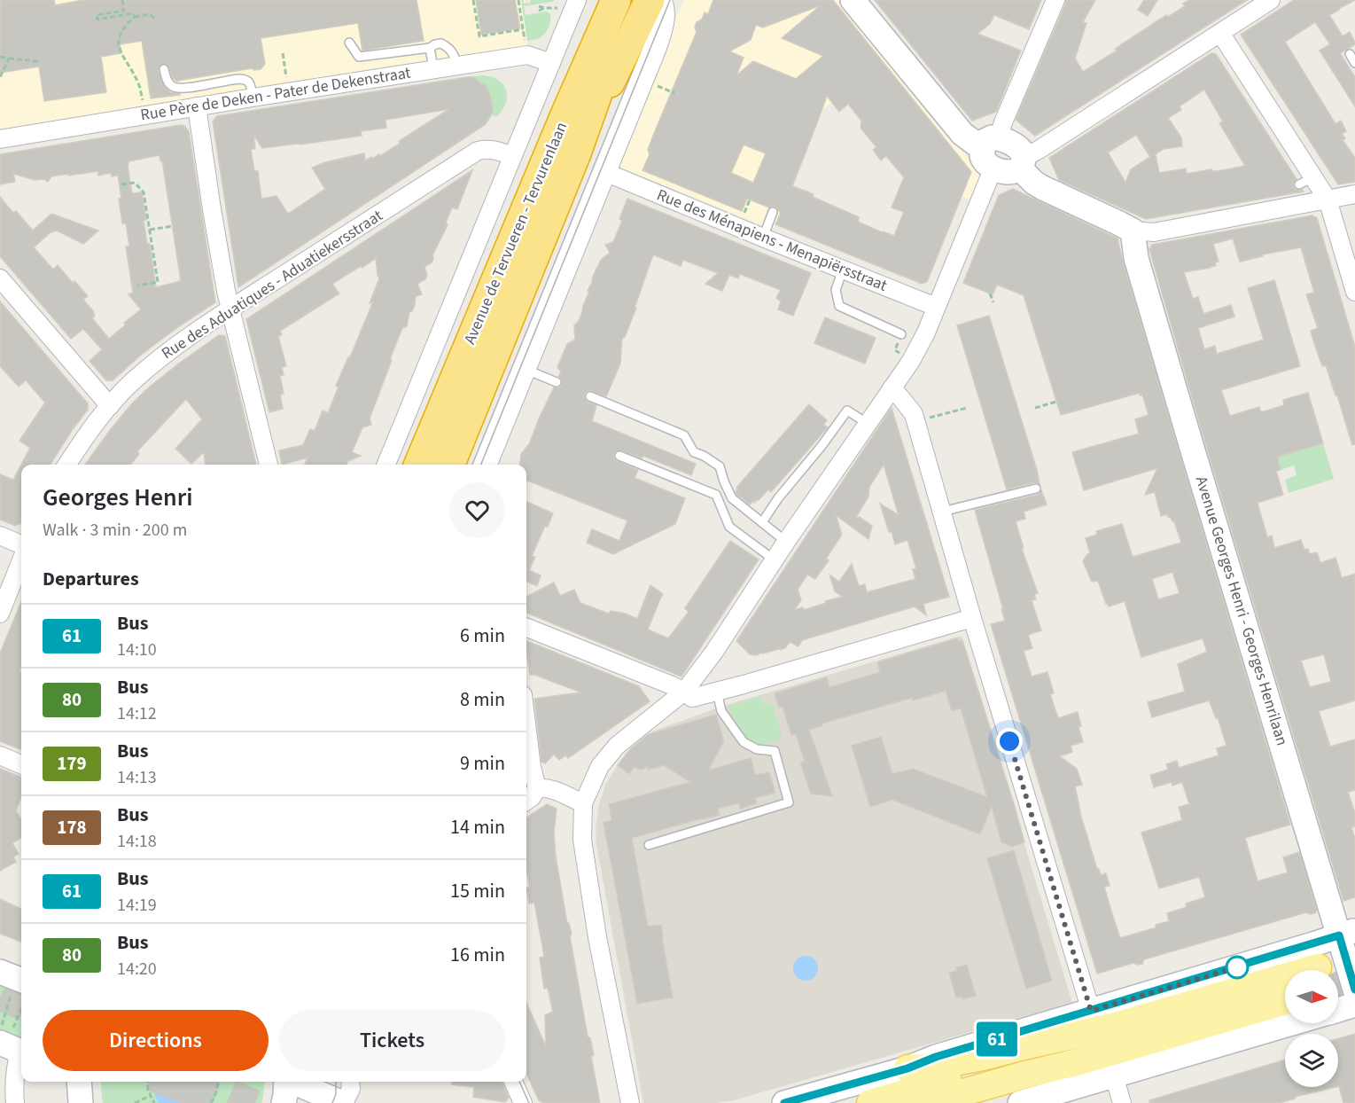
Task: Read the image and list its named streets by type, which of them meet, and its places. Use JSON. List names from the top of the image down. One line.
{"streets":{"highway":["Avenue de Tervueren - Tervurenlaan"],"street":["Rue Père de Deken - Pater de Dekenstraat","Rue des Ménapiens - Menapiërsstraat","Rue des Aduatiques - Aduatiekersstraat","Avenue Georges Henri - Georges Henrilaan"]},"crossings":[["Rue Père de Deken - Pater de Dekenstraat","Avenue de Tervueren - Tervurenlaan"],["Avenue de Tervueren - Tervurenlaan","Rue des Aduatiques - Aduatiekersstraat"]],"lines":["bus line 61"],"north":"right","page":{"on_map":"61","heading":[["Georges Henri","Walk · 3 min · 200 m"],"Departures"],"list":[{"mark":"61","name":"Bus","note":"14:10","value":"6 min"},{"mark":"80","name":"Bus","note":"14:12","value":"8 min"},{"mark":"179","name":"Bus","note":"14:13","value":"9 min"},{"mark":"178","name":"Bus","note":"14:18","value":"14 min"},{"mark":"61","name":"Bus","note":"14:19","value":"15 min"},{"mark":"80","name":"Bus","note":"14:20","value":"16 min"}],"buttons":["Directions","Tickets"]}}
